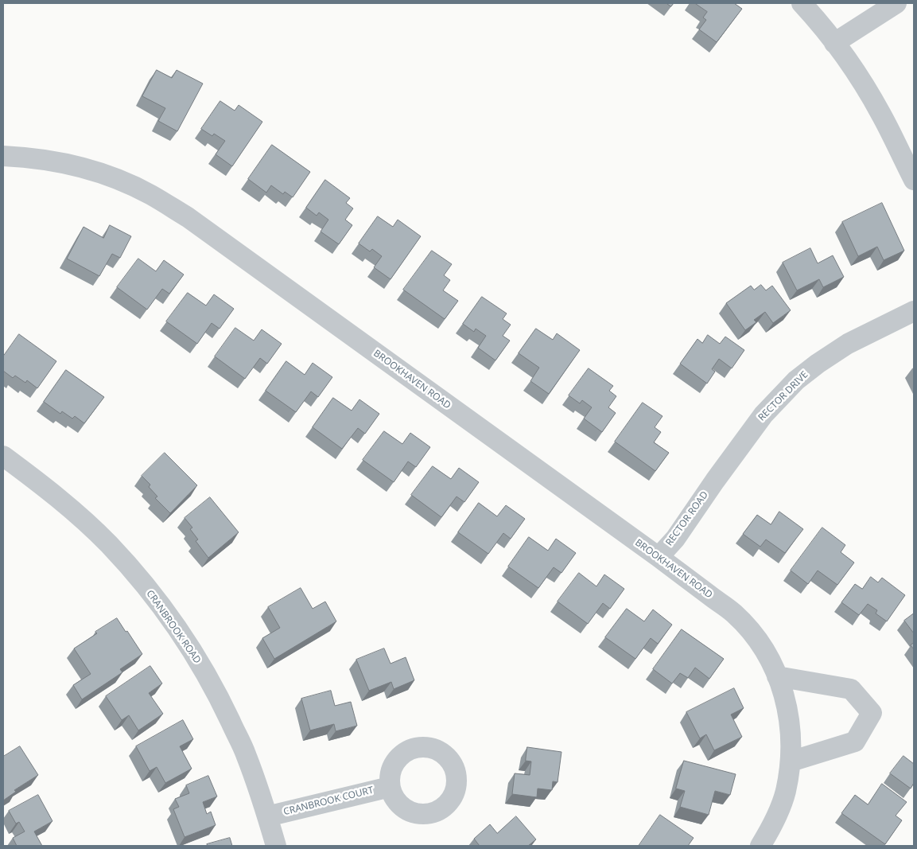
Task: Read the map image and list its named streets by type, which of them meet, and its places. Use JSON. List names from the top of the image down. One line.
{"streets":{"street":["BROOKHAVEN ROAD","RECTOR DRIVE","RECTOR ROAD","CRANBROOK ROAD","CRANBROOK COURT"]},"crossings":[["BROOKHAVEN ROAD","RECTOR ROAD"],["RECTOR DRIVE","RECTOR ROAD"],["CRANBROOK ROAD","CRANBROOK COURT"]]}
